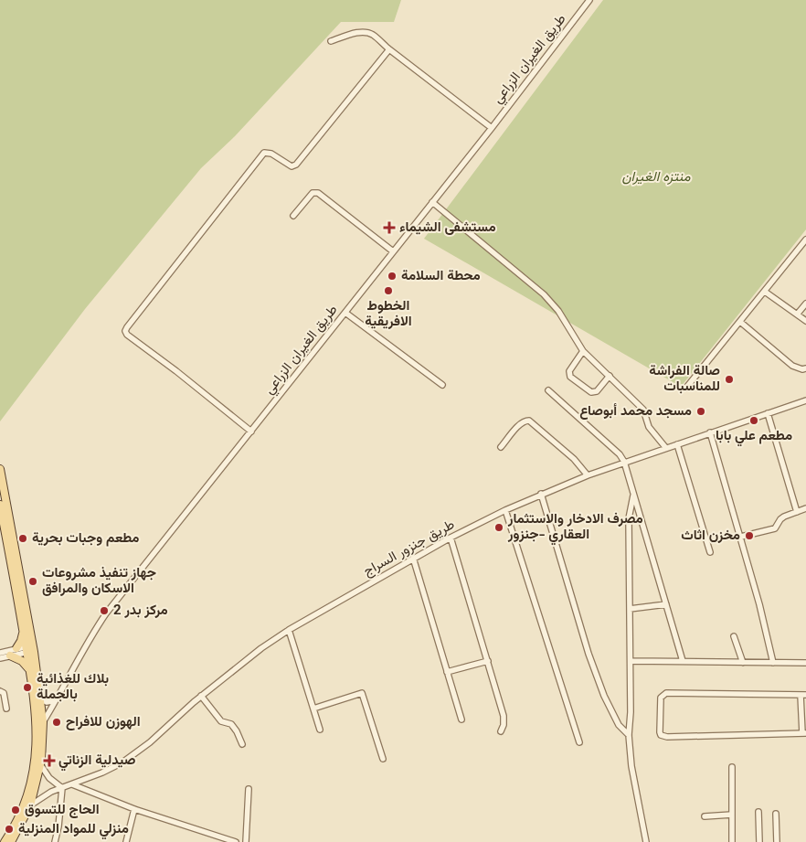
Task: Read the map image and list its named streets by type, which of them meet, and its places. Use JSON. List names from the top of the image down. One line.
{"streets":{"street":["طريق الغيران الزراعي","طريق جنزور السراج"]},"parks":["منتزه الغيران"],"places":{"health":["مستشفى الشيماء","صيدلية الزناتي"],"other":["محطة السلامة","الخطوط الافريقية","صالة الفراشة للمناسبات","مسجد محمد أبوصاع","مطعم علي بابا","مصرف الادخار والاستثمار العقاري -جنزور","مخزن اثاث","مطعم وجبات بحرية","جهاز تنفيذ مشروعات الاسكان والمرافق","مركز بدر 2","بلاك للغذائية بالجملة","الهوزن للافراح","الحاج للتسوق","منزلي للمواد المنزلية"]}}
